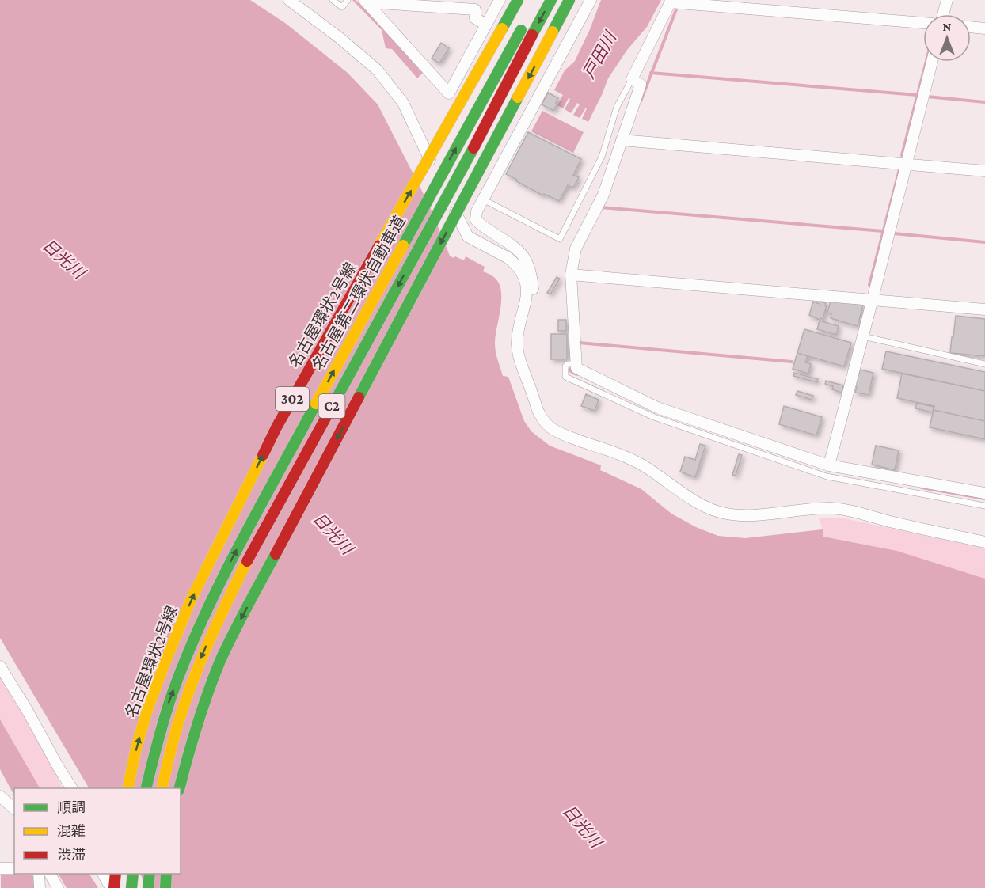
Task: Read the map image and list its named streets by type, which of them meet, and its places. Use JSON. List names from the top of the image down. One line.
{"streets":{"highway":["名古屋第二環状自動車道","名古屋環状2号線","302","C2"]},"water":["戸田川","日光川"],"legend":["順調","混雑","渋滞"],"north":"top"}
